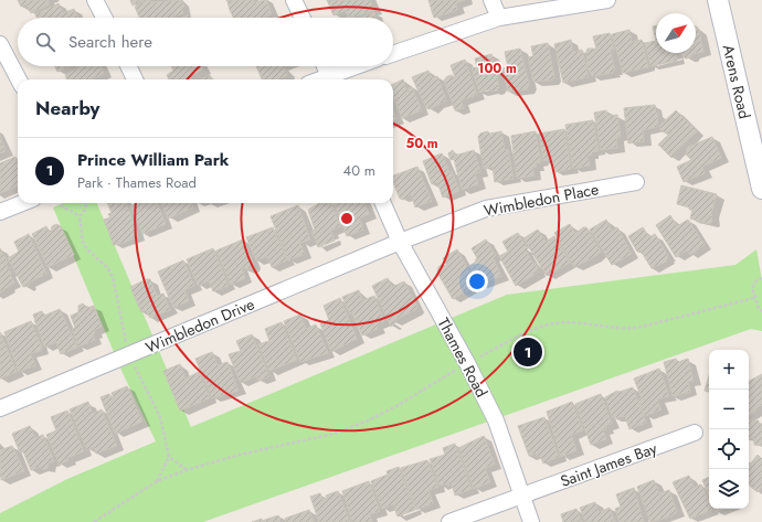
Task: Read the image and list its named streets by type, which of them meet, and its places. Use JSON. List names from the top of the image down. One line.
{"streets":{"street":["Arens Road","Wimbledon Place","Wimbledon Drive","Thames Road","Saint James Bay"]},"crossings":[["Wimbledon Place","Wimbledon Drive"],["Wimbledon Place","Thames Road"],["Wimbledon Drive","Thames Road"],["Thames Road","Saint James Bay"]],"north":"top right","page":{"search":"Search here","heading":"Nearby","list":[{"mark":"1","name":"Prince William Park","note":"Park · Thames Road","value":"40 m"}],"pins":"1","map_buttons":["+","−"]},"rings":["100 m","50 m"]}
